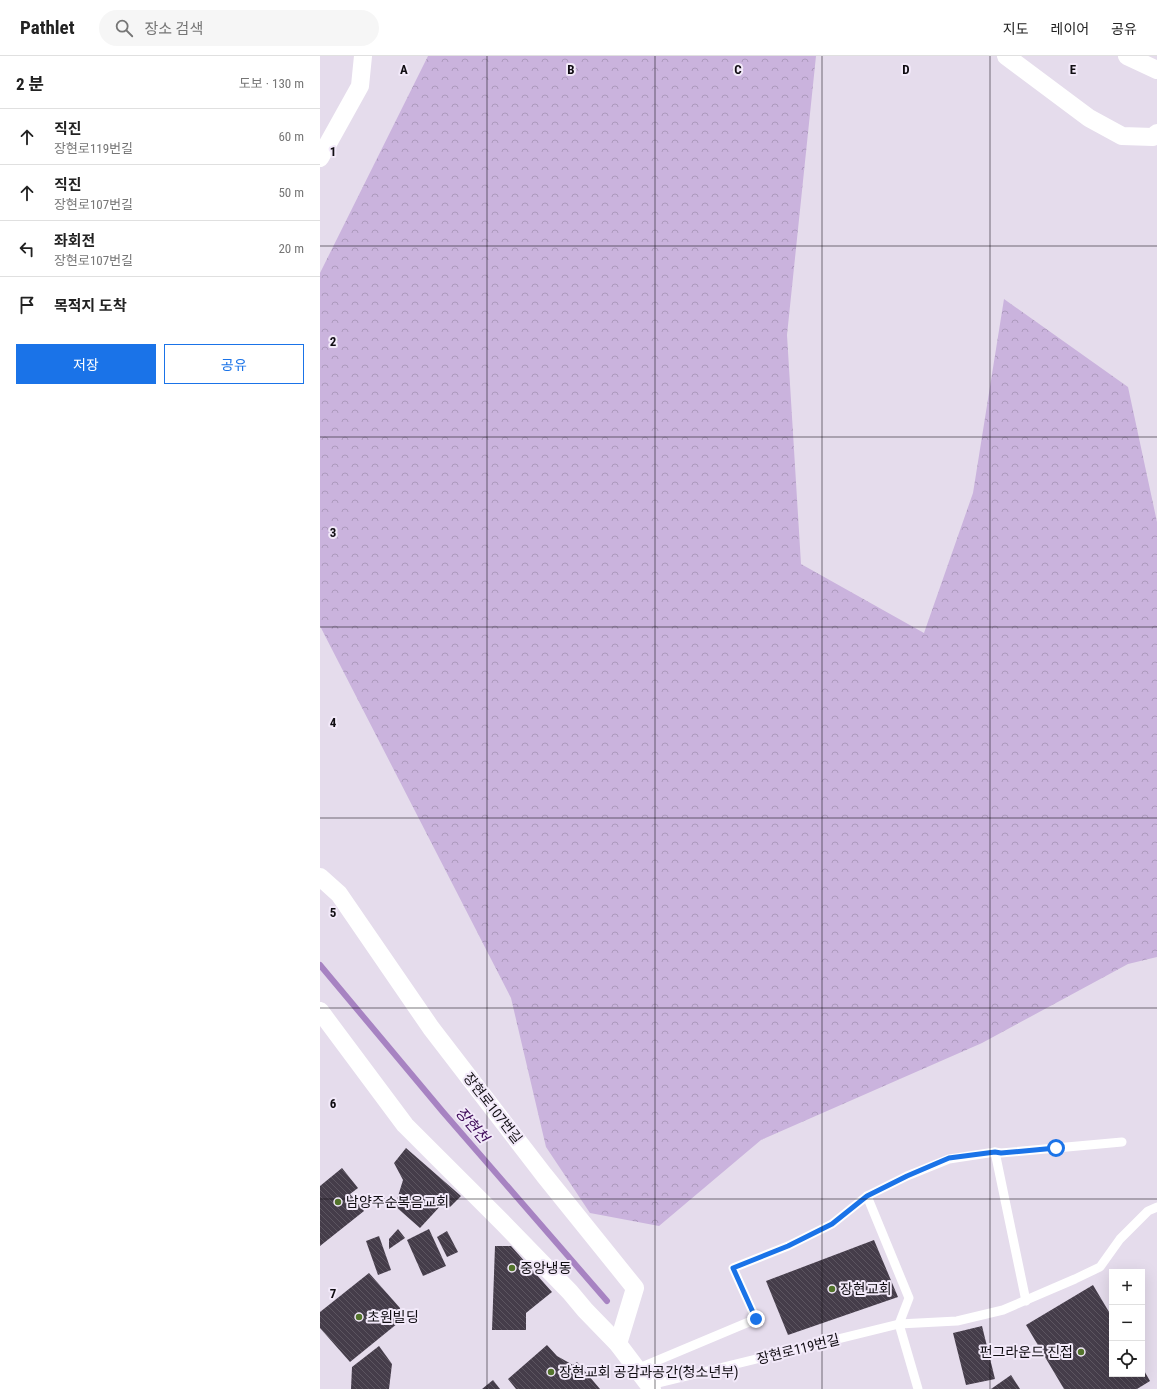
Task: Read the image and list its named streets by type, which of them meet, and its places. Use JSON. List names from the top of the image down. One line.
{"streets":{"street":["장현로107번길"],"lane":["장현로119번길"]},"water":["장현천"],"places":["남양주순복음교회","중앙냉동","장현교회","초원빌딩","펀그라운드 진접","장현교회 공감과공간(청소년부)"],"page":{"header":"Pathlet","search":"장소 검색","nav":["지도","레이어","공유"],"heading":["2 분","도보 · 130 m"],"list":[["직진","장현로119번길","60 m"],["직진","장현로107번길","50 m"],["좌회전","장현로107번길","20 m"],"목적지 도착"],"buttons":["저장","공유"],"map_buttons":["+","−"]},"grid":{"columns":["A","B","C","D","E"],"rows":["1","2","3","4","5","6","7"]}}
